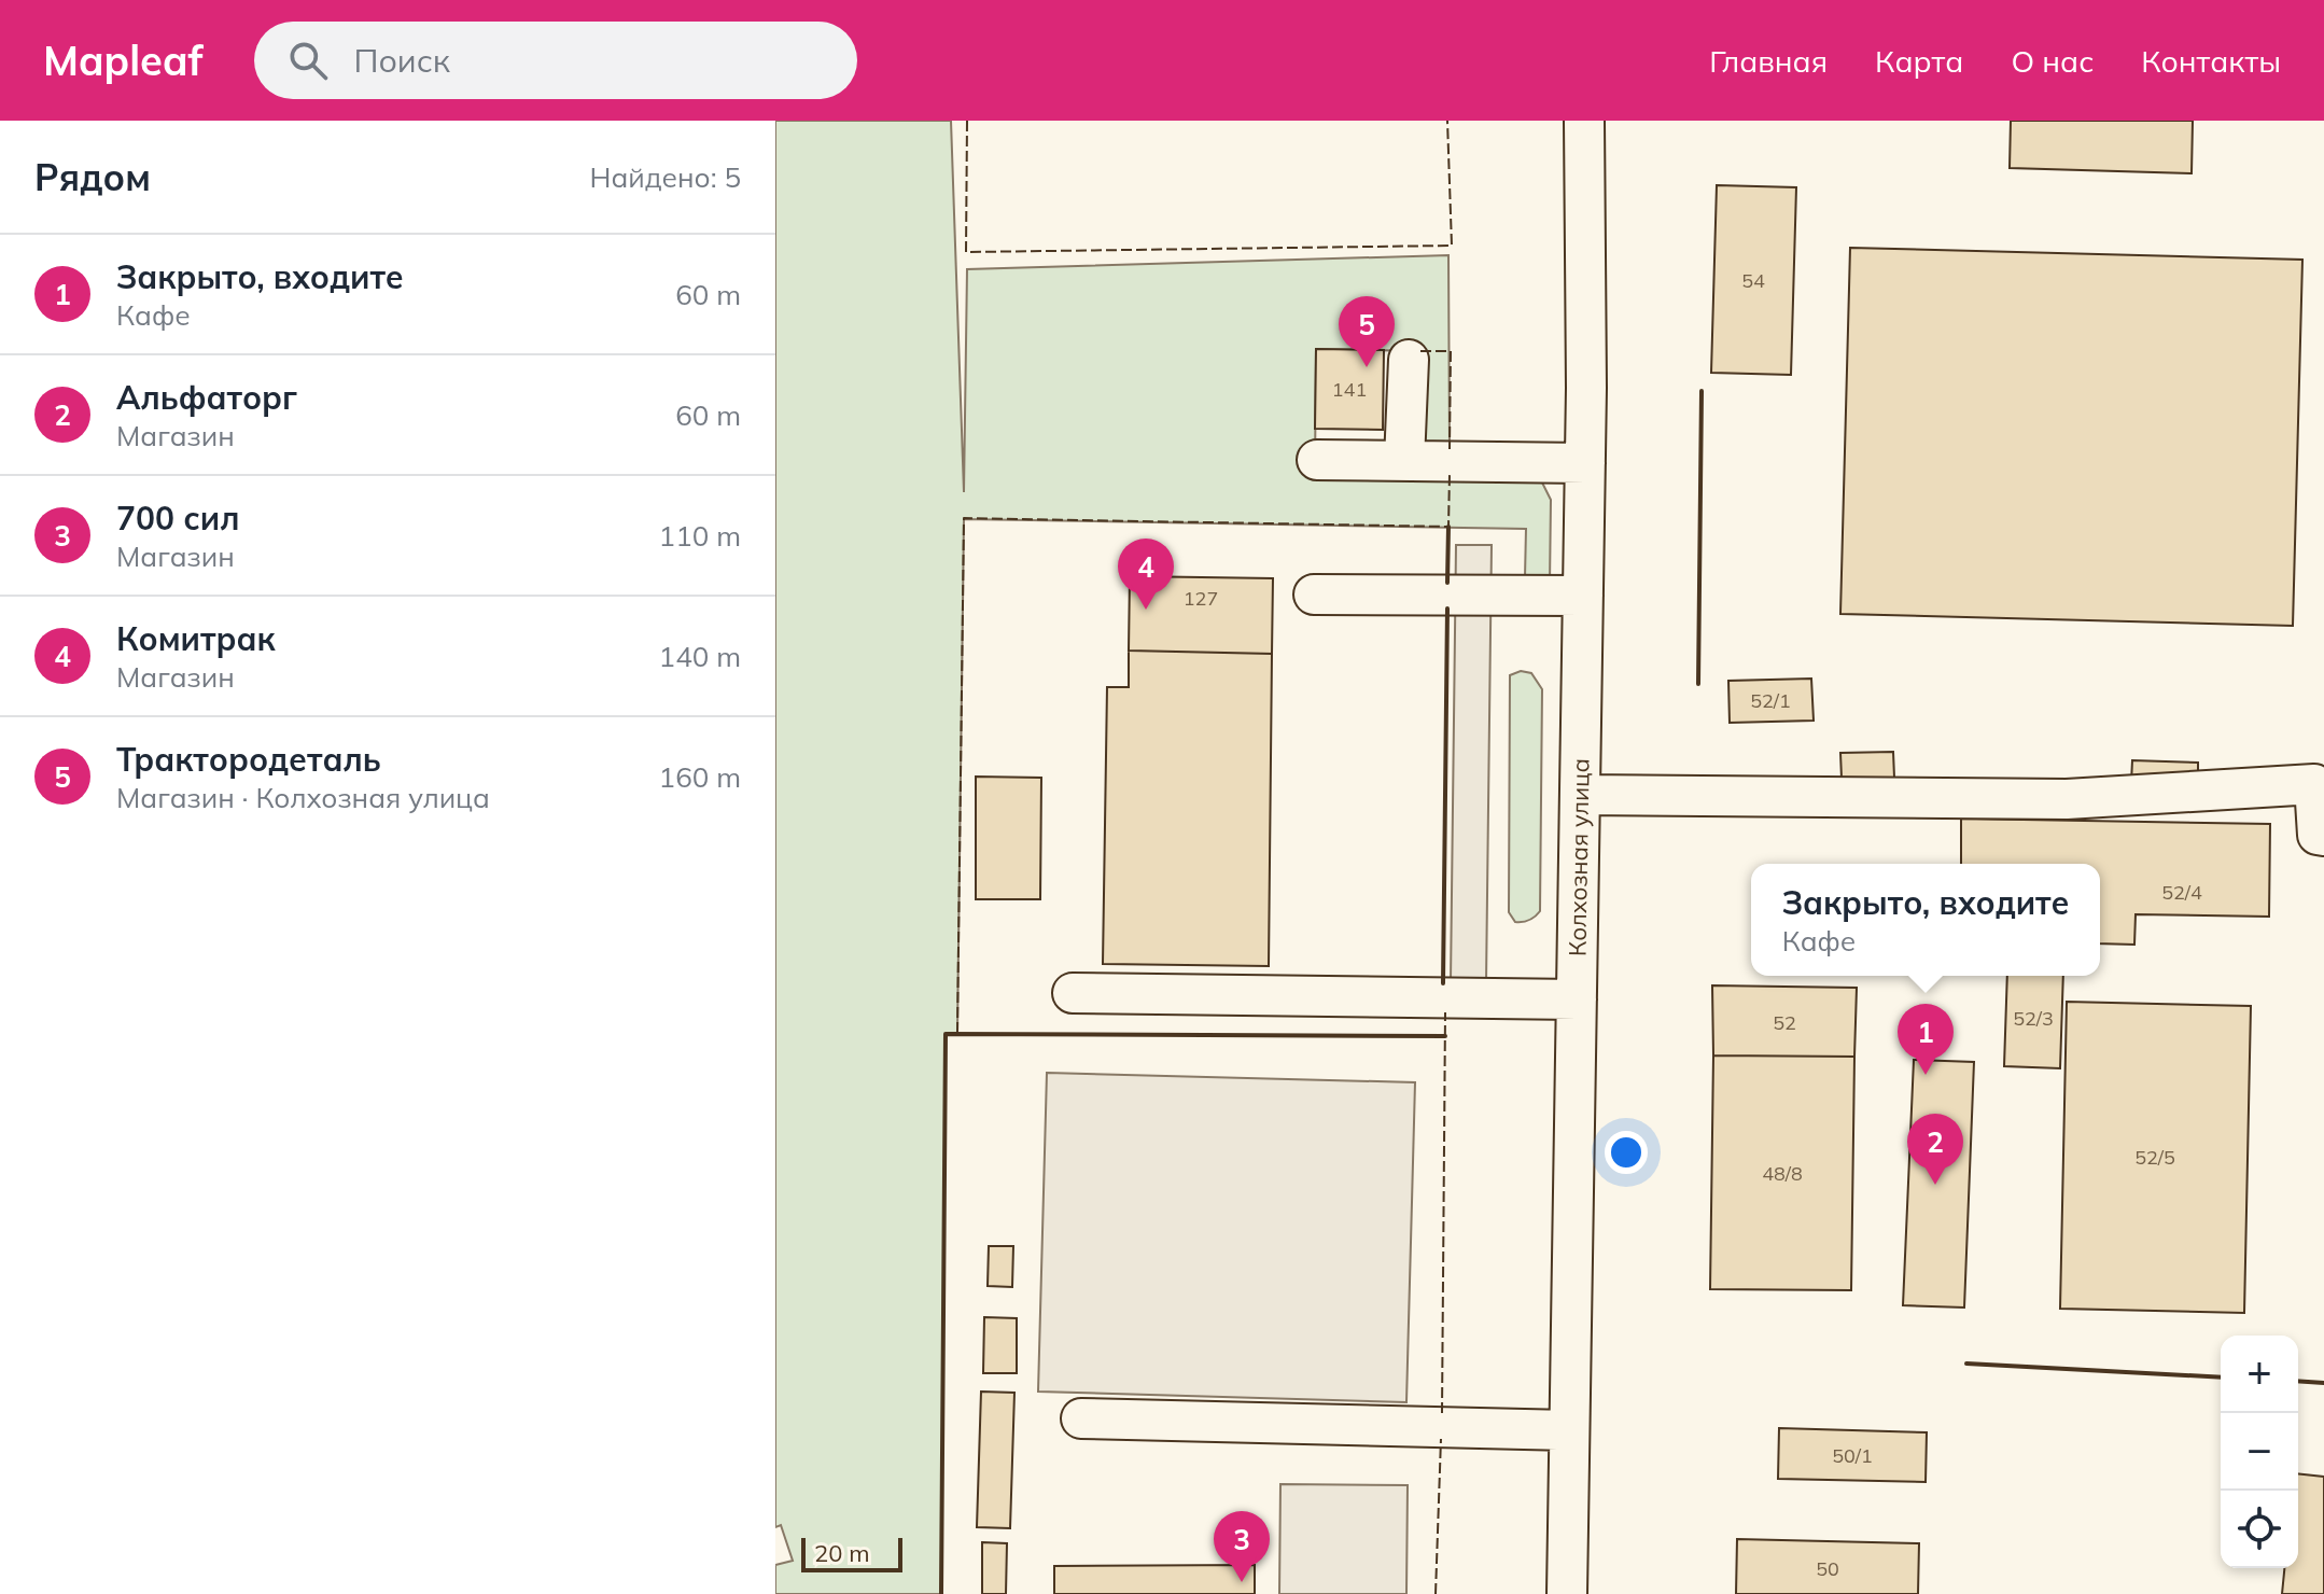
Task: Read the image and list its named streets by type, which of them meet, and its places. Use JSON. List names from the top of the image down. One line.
{"streets":{"street":["Колхозная улица"]},"house_numbers":["54","141","127","52/1","52/4","52/3","52","52/5","48/8","50/1","50"],"scale_bar":"20 m","page":{"header":"Mapleaf","search":"Поиск","nav":["Главная","Карта","О нас","Контакты"],"heading":["Рядом","Найдено: 5"],"list":[{"mark":"1","name":"Закрыто, входите","note":"Кафе","value":"60 m"},{"mark":"2","name":"Альфаторг","note":"Магазин","value":"60 m"},{"mark":"3","name":"700 сил","note":"Магазин","value":"110 m"},{"mark":"4","name":"Комитрак","note":"Магазин","value":"140 m"},{"mark":"5","name":"Трактородеталь","note":"Магазин · Колхозная улица","value":"160 m"}],"pins":["5","4","1","2","3"],"popup":["Закрыто, входите","Кафе"],"map_buttons":["+","−"],"scale":"20 m"}}
